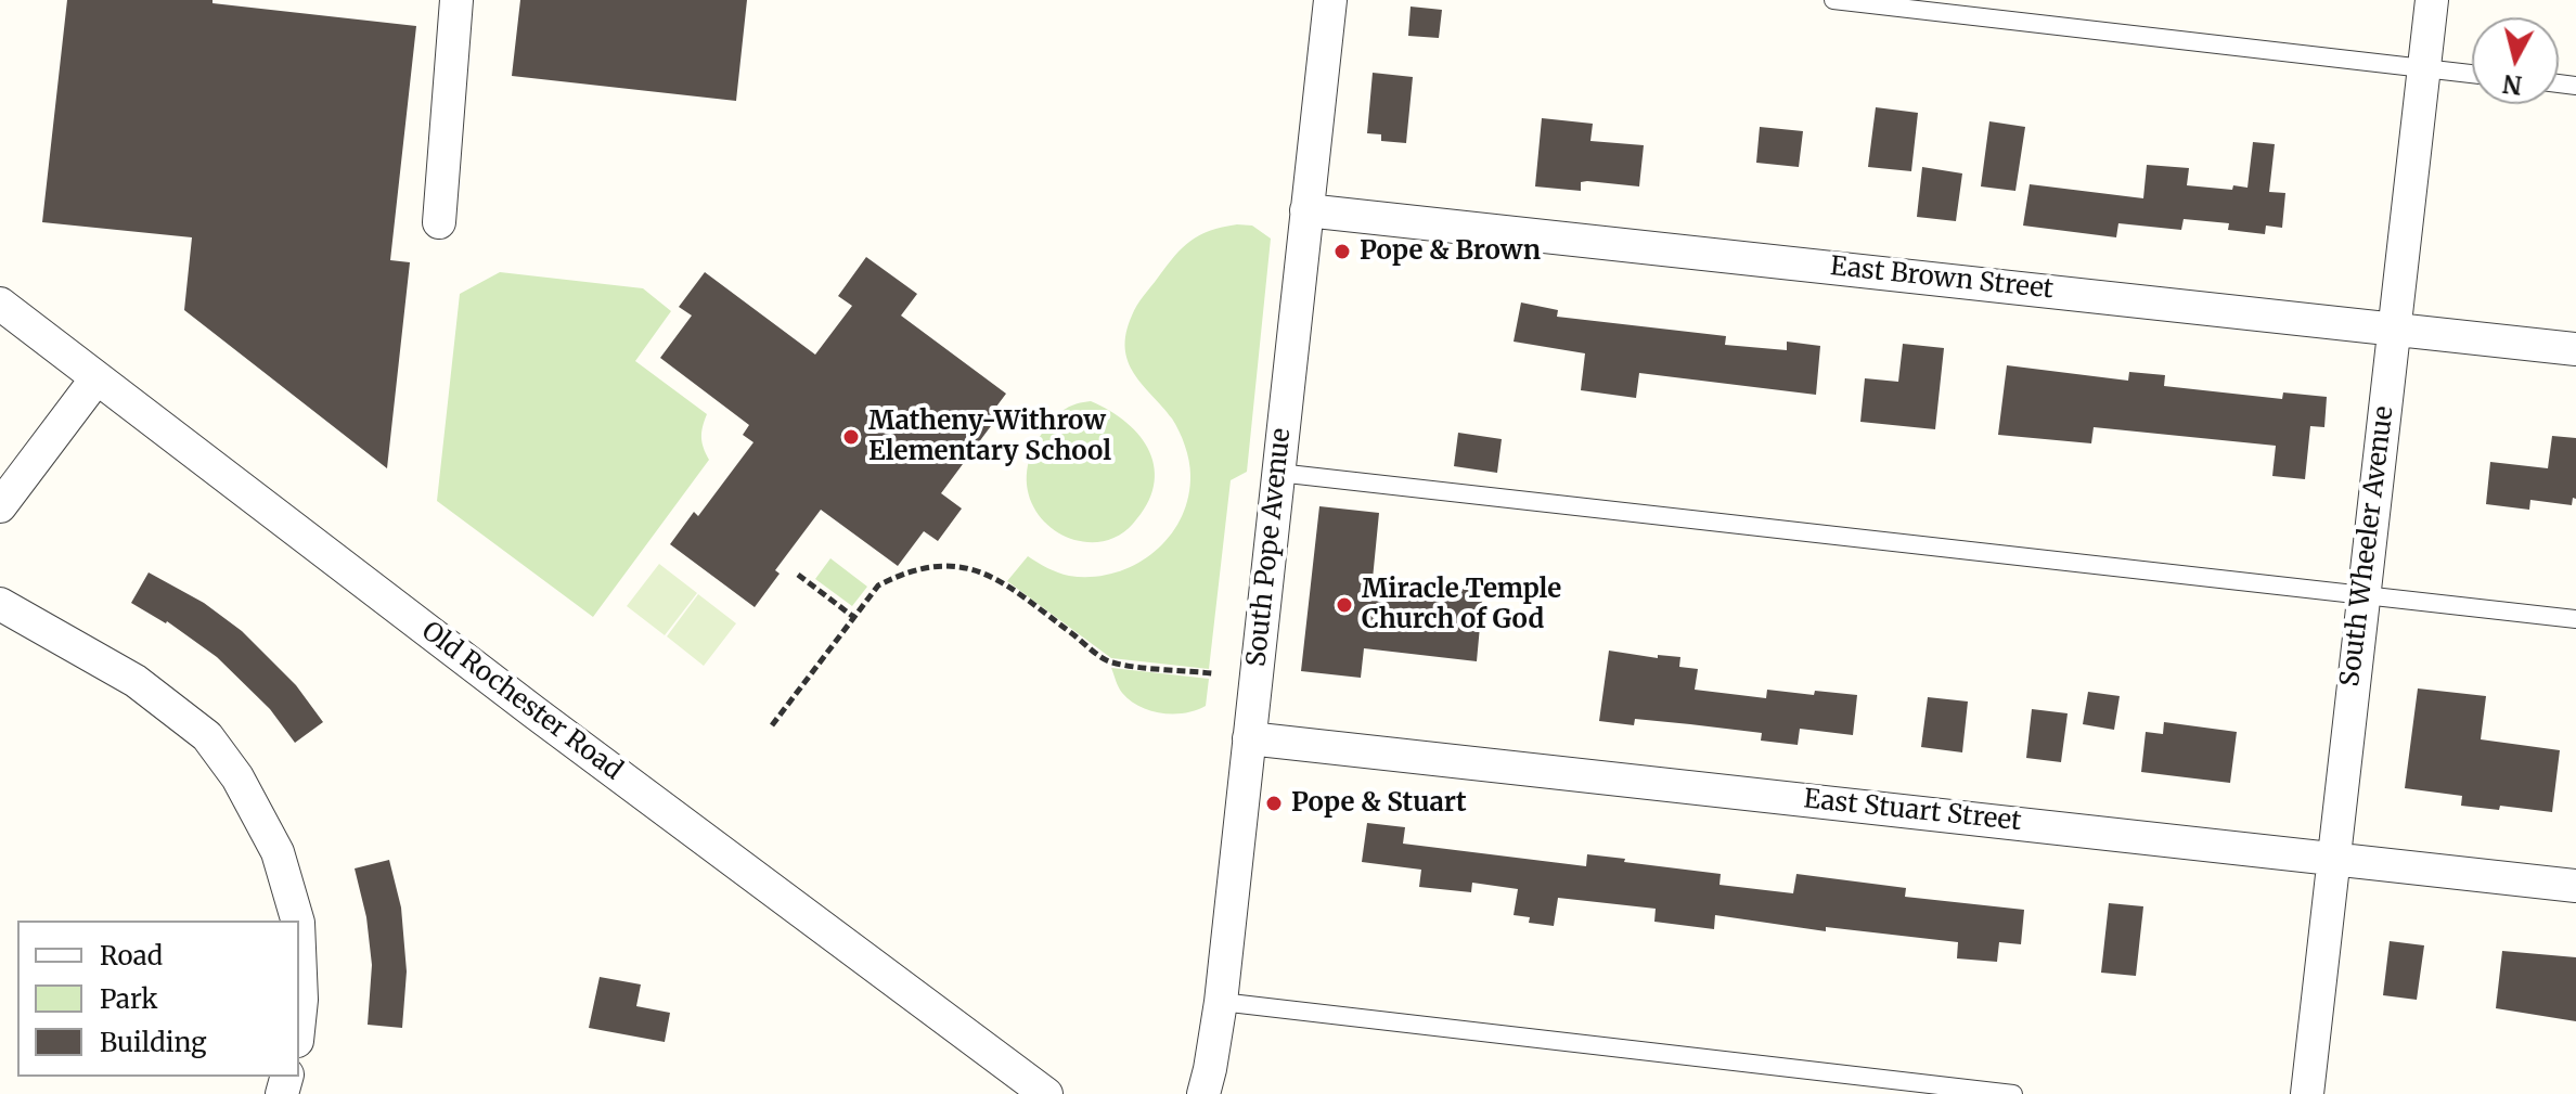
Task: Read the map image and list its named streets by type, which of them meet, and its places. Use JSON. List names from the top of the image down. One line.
{"streets":{"street":["East Brown Street","South Wheeler Avenue","South Pope Avenue","Old Rochester Road","East Stuart Street"]},"crossings":[["East Brown Street","South Wheeler Avenue"],["East Brown Street","South Pope Avenue"],["South Wheeler Avenue","East Stuart Street"],["South Pope Avenue","East Stuart Street"]],"places":["Pope & Brown","Matheny-Withrow Elementary School","Miracle Temple Church of God","Pope & Stuart"],"legend":["Road","Park","Building"],"north":"bottom"}
